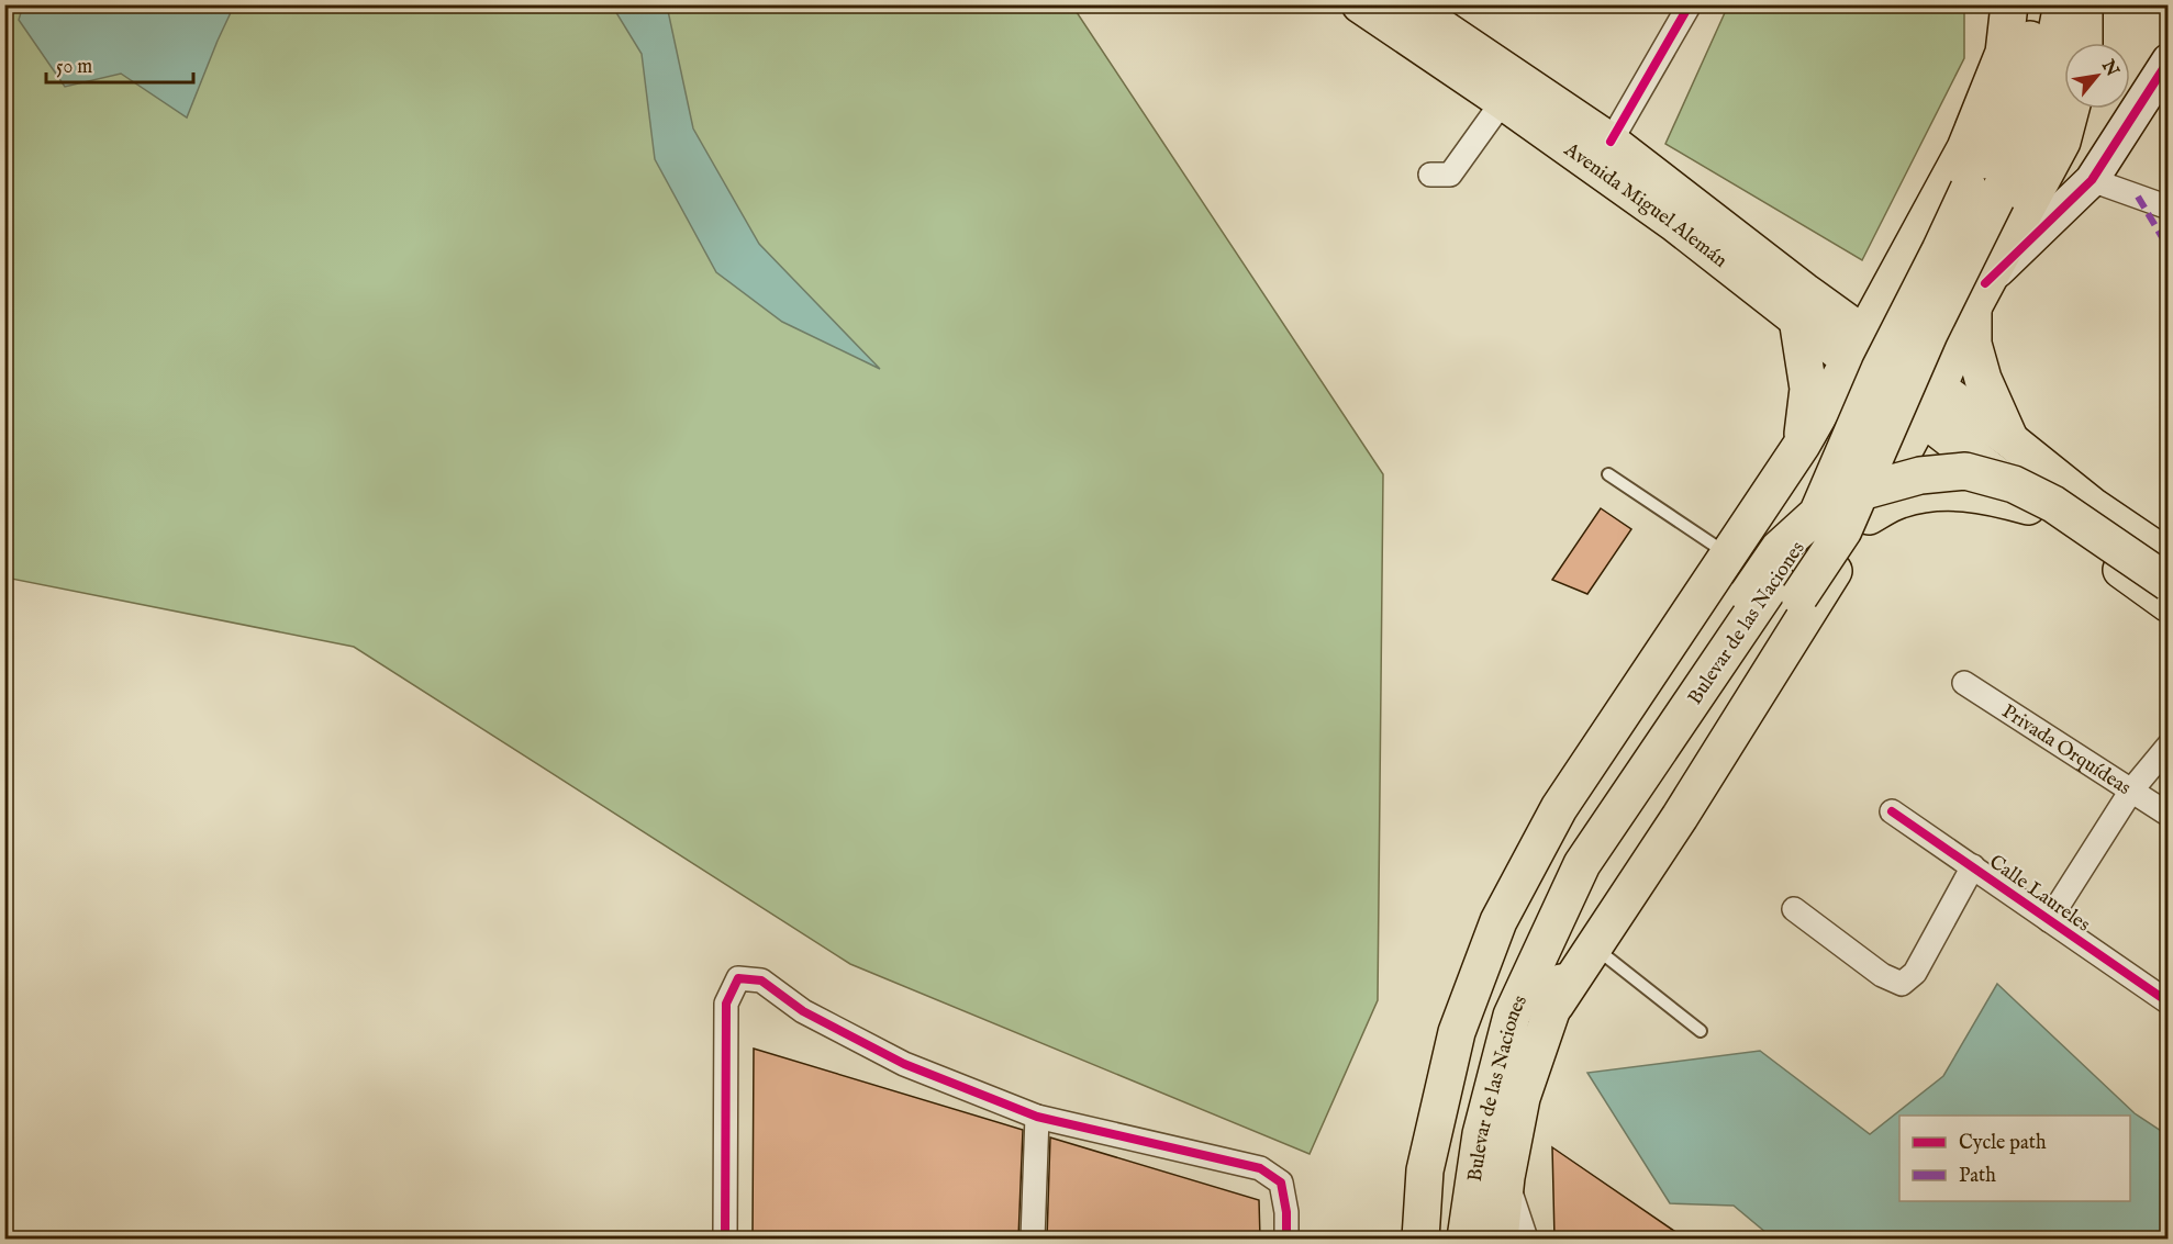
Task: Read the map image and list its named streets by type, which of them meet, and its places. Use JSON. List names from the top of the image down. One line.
{"streets":{"main road":["Avenida Miguel Alemán","Bulevar de las Naciones"],"street":["Privada Orquídeas","Calle Laureles"]},"legend":["Cycle path","Path"],"scale_bar":"50 m","north":"top right"}
